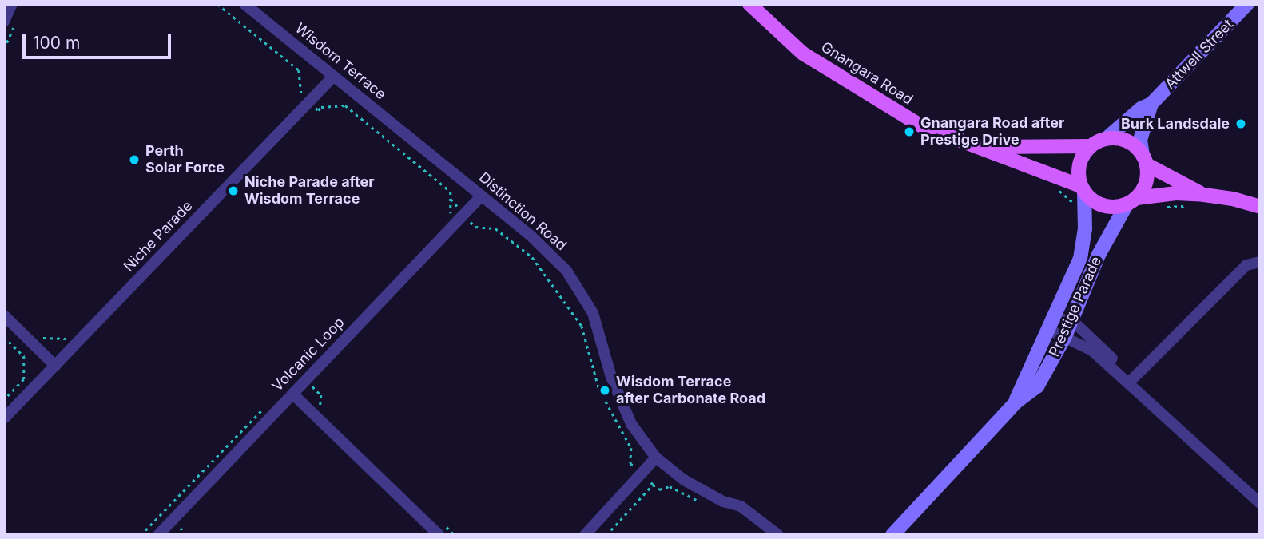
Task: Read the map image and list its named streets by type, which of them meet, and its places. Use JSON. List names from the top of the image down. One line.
{"streets":{"main road":["Gnangara Road"],"street":["Attwell Street","Wisdom Terrace","Distinction Road","Niche Parade","Prestige Parade","Volcanic Loop"]},"crossings":[["Attwell Street","Gnangara Road"],["Attwell Street","Prestige Parade"],["Wisdom Terrace","Distinction Road"],["Wisdom Terrace","Niche Parade"],["Gnangara Road","Prestige Parade"],["Distinction Road","Volcanic Loop"]],"places":["Burk Landsdale","Gnangara Road after Prestige Drive","Perth Solar Force","Niche Parade after Wisdom Terrace","Wisdom Terrace after Carbonate Road"],"scale_bar":"100 m"}
